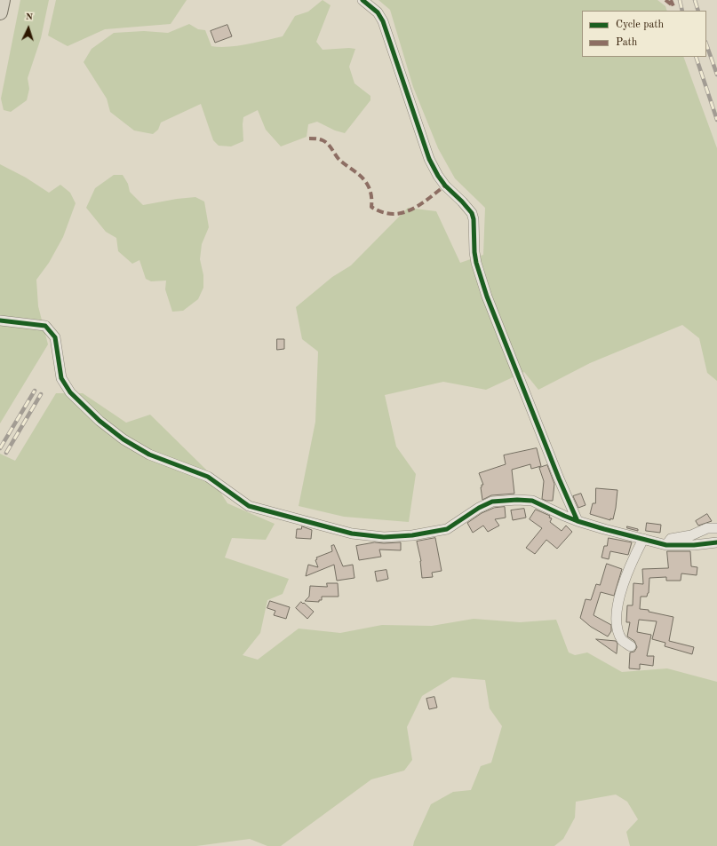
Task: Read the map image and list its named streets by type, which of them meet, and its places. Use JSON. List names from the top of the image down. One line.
{"legend":["Cycle path","Path"],"north":"top"}
